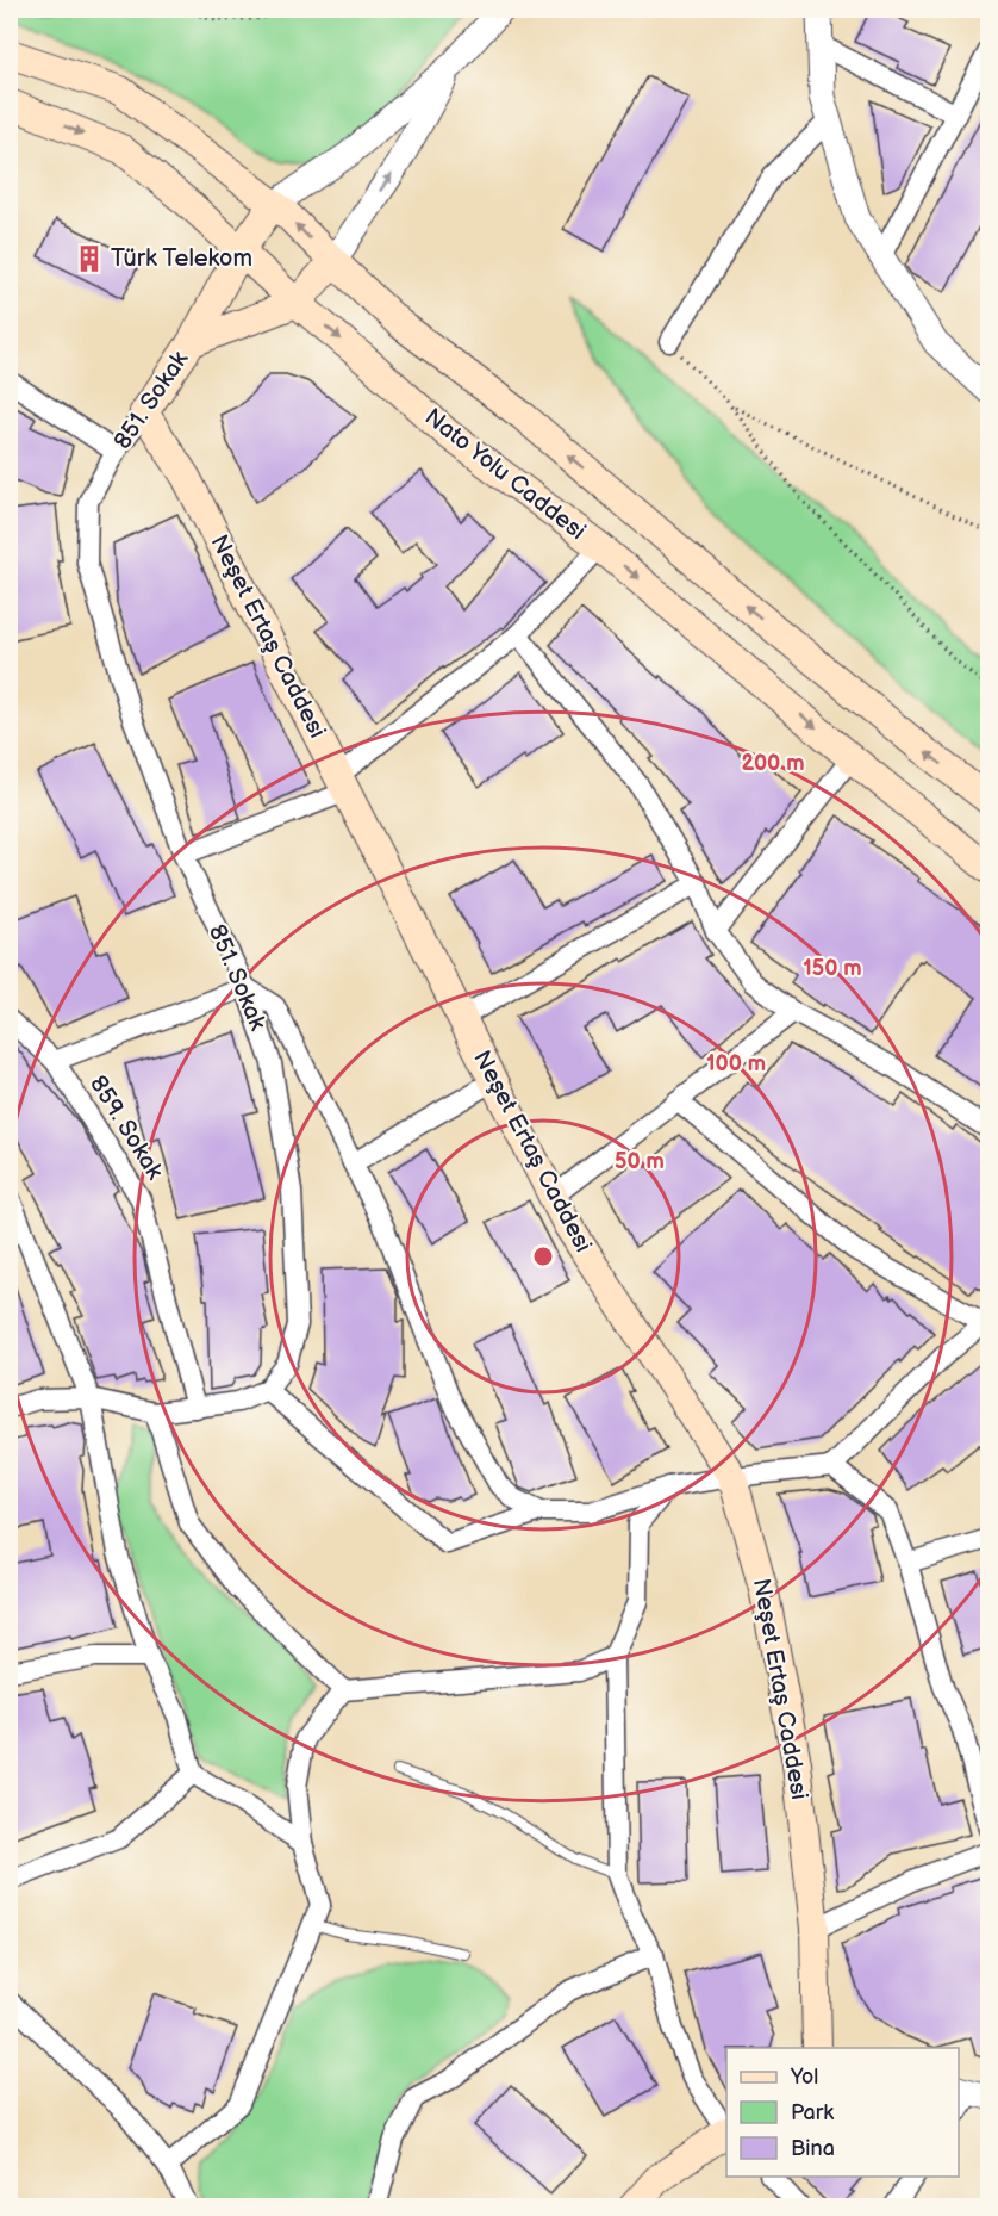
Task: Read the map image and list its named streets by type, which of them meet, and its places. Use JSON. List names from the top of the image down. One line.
{"streets":{"main road":["851. Sokak","Nato Yolu Caddesi","Neşet Ertaş Caddesi"],"street":["859. Sokak"]},"crossings":[["851. Sokak","Nato Yolu Caddesi"],["851. Sokak","Neşet Ertaş Caddesi"]],"places":{"building":["Türk Telekom"]},"legend":["Yol","Park","Bina"],"rings":["200 m","150 m","100 m","50 m"]}
